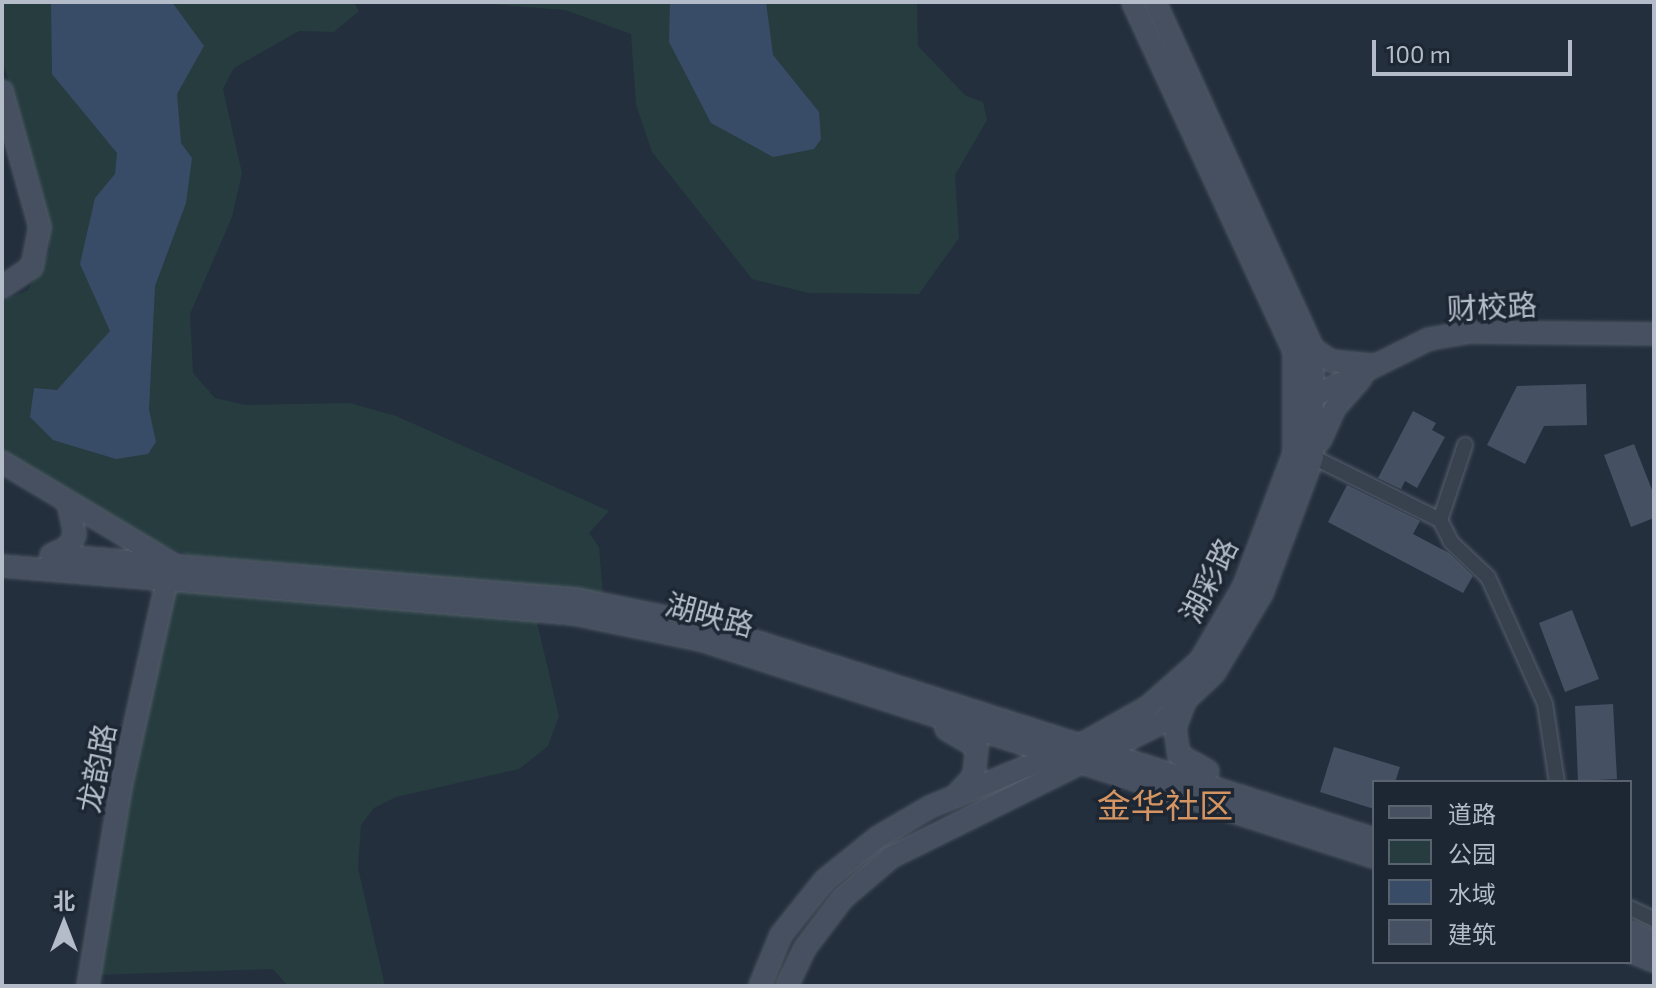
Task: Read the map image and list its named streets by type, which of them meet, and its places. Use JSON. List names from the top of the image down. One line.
{"streets":{"main road":["财校路","湖彩路","湖映路","龙韵路"]},"crossings":[["财校路","湖彩路"],["湖彩路","湖映路"],["湖映路","龙韵路"]],"districts":["金华社区"],"legend":["道路","公园","水域","建筑"],"scale_bar":"100 m","north":"top"}
